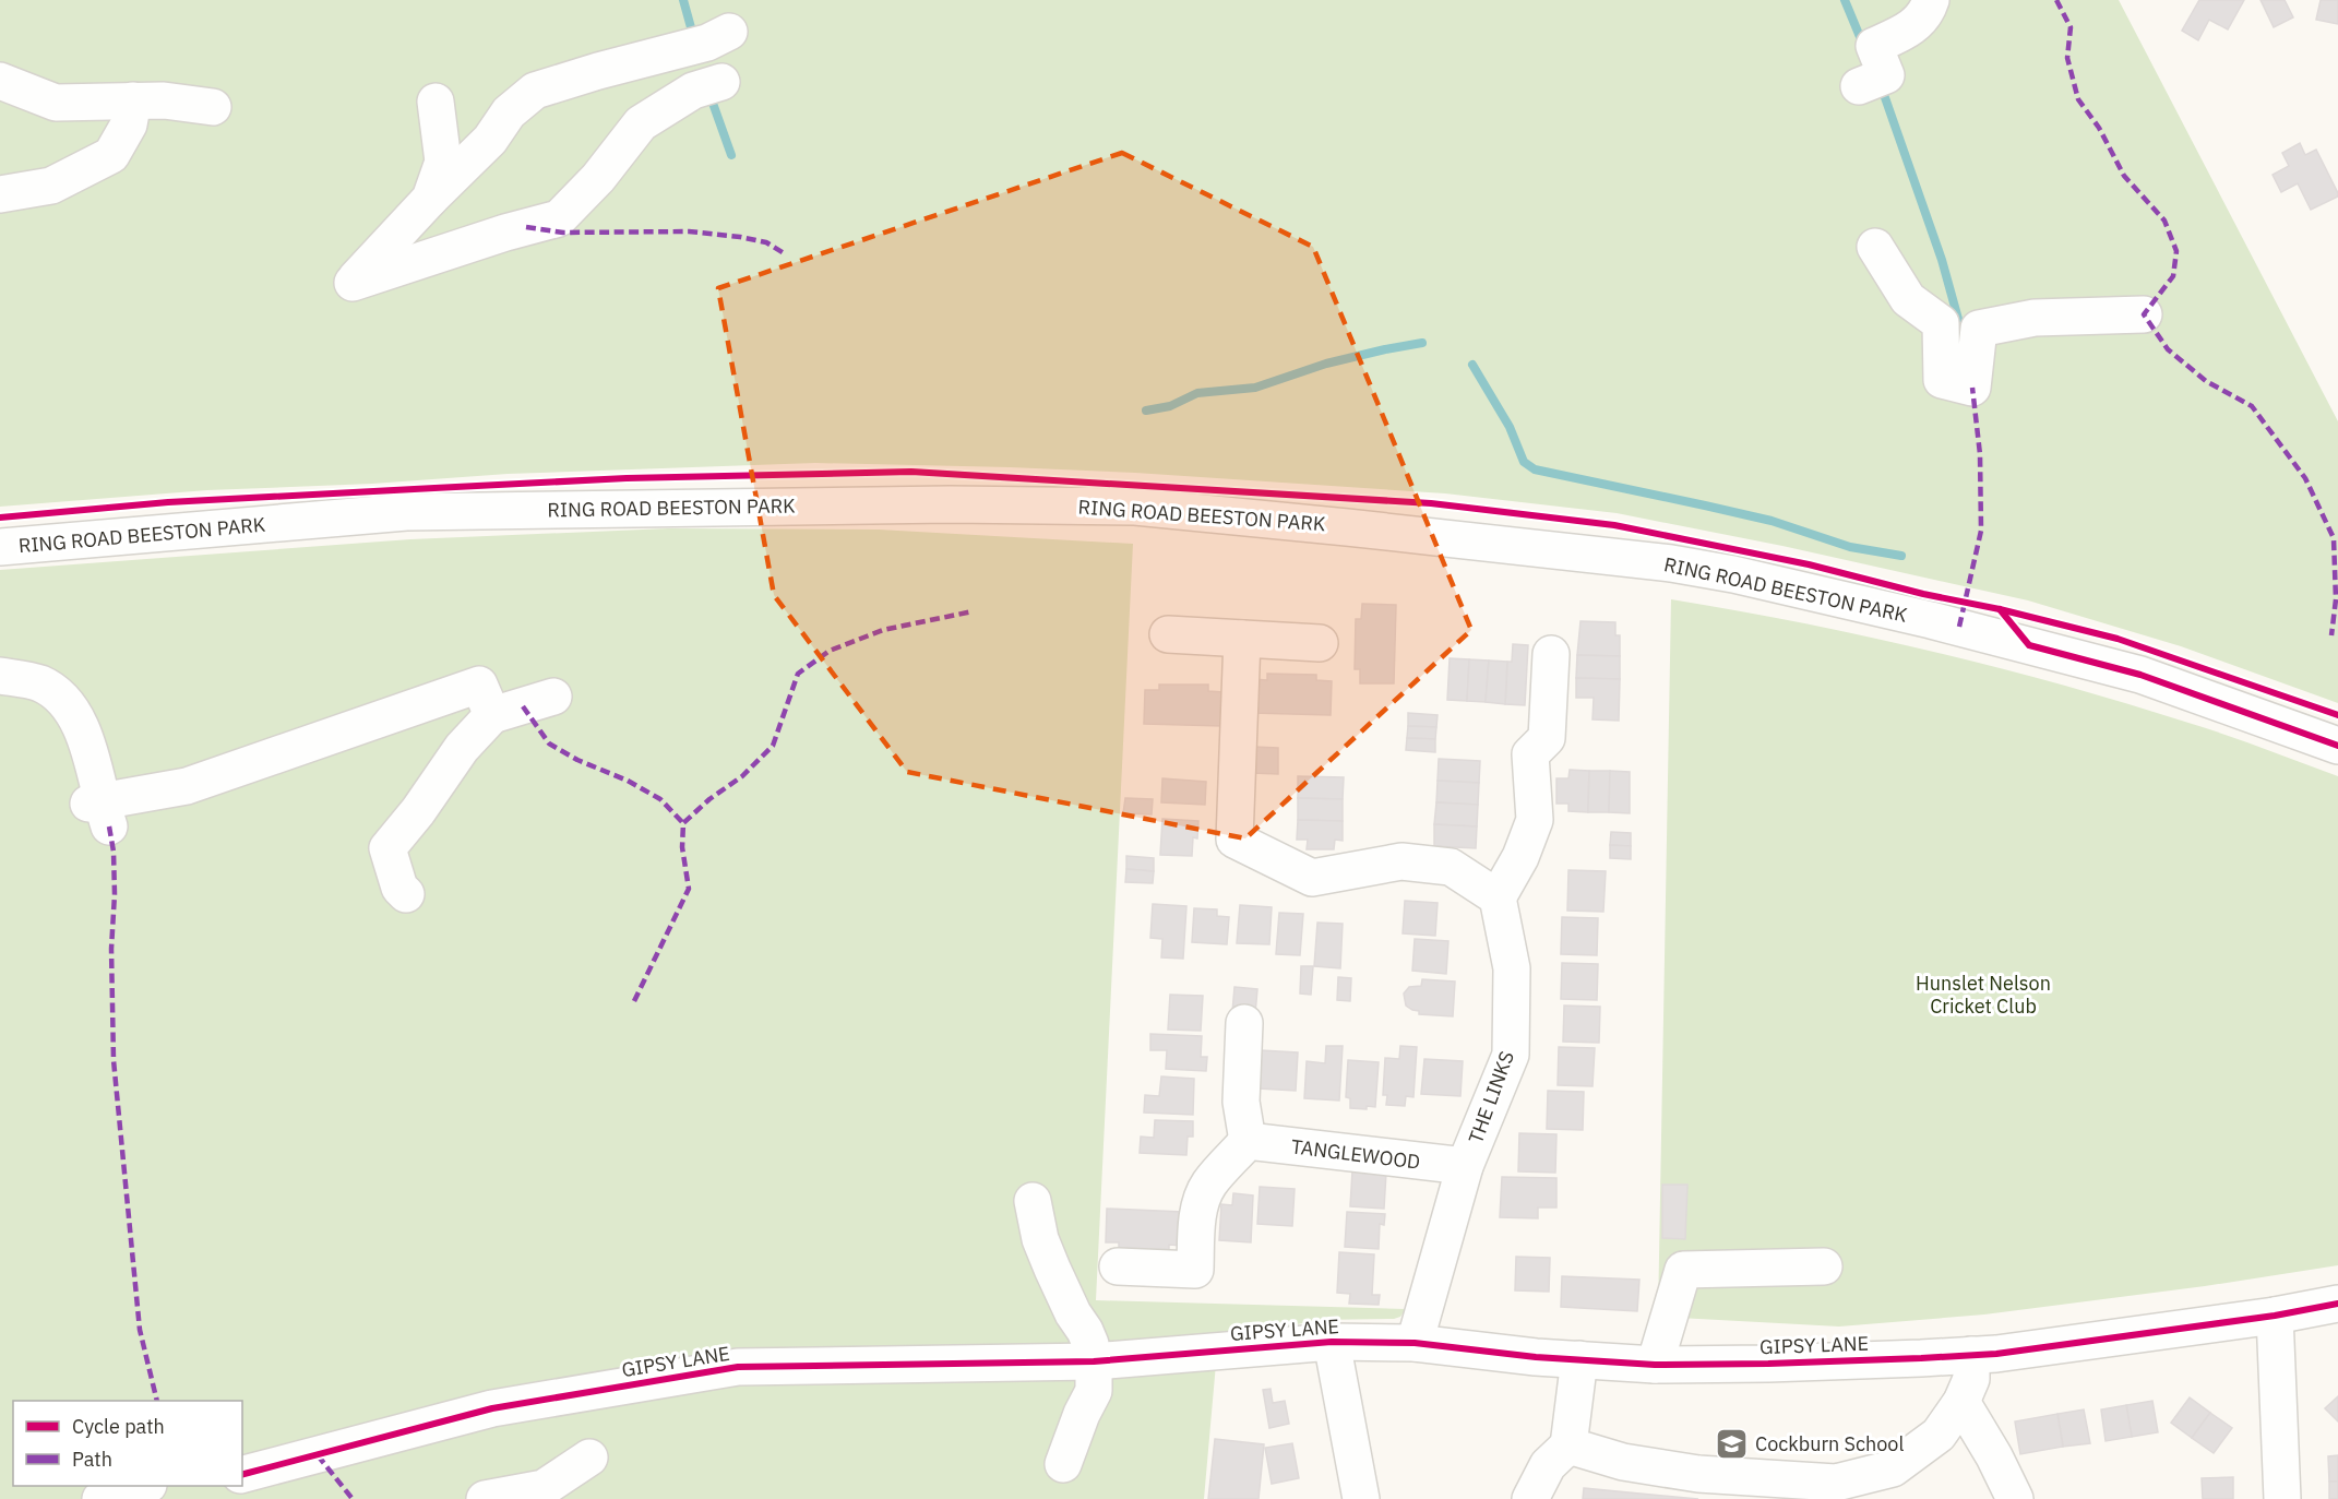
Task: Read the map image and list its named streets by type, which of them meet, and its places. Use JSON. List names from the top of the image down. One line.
{"streets":{"street":["RING ROAD BEESTON PARK","THE LINKS","TANGLEWOOD","GIPSY LANE"]},"crossings":[["THE LINKS","TANGLEWOOD"],["THE LINKS","GIPSY LANE"]],"parks":["Hunslet Nelson Cricket Club"],"places":{"school or university":["Cockburn School"]},"legend":["Cycle path","Path"]}
